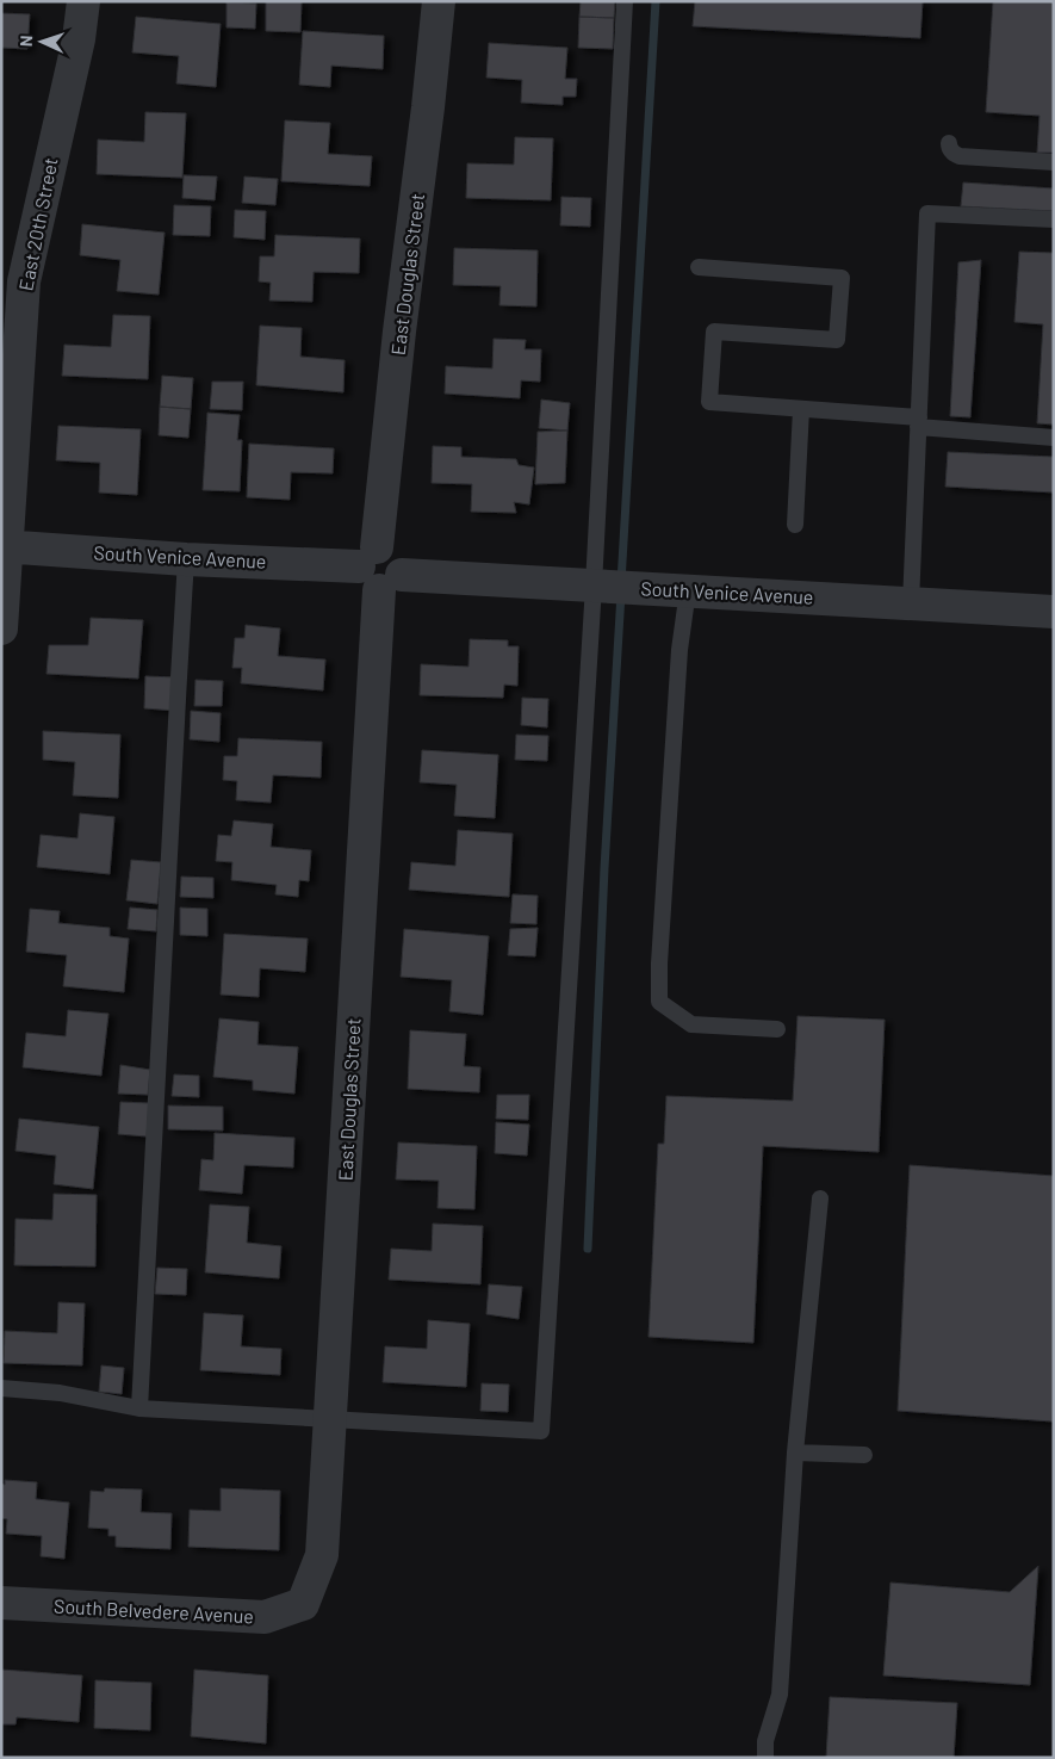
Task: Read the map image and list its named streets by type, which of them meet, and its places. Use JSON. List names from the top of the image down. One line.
{"streets":{"street":["East 20th Street","East Douglas Street","South Venice Avenue","South Belvedere Avenue"]},"crossings":[["East 20th Street","South Venice Avenue"],["East Douglas Street","South Venice Avenue"],["East Douglas Street","South Belvedere Avenue"]],"north":"left"}
